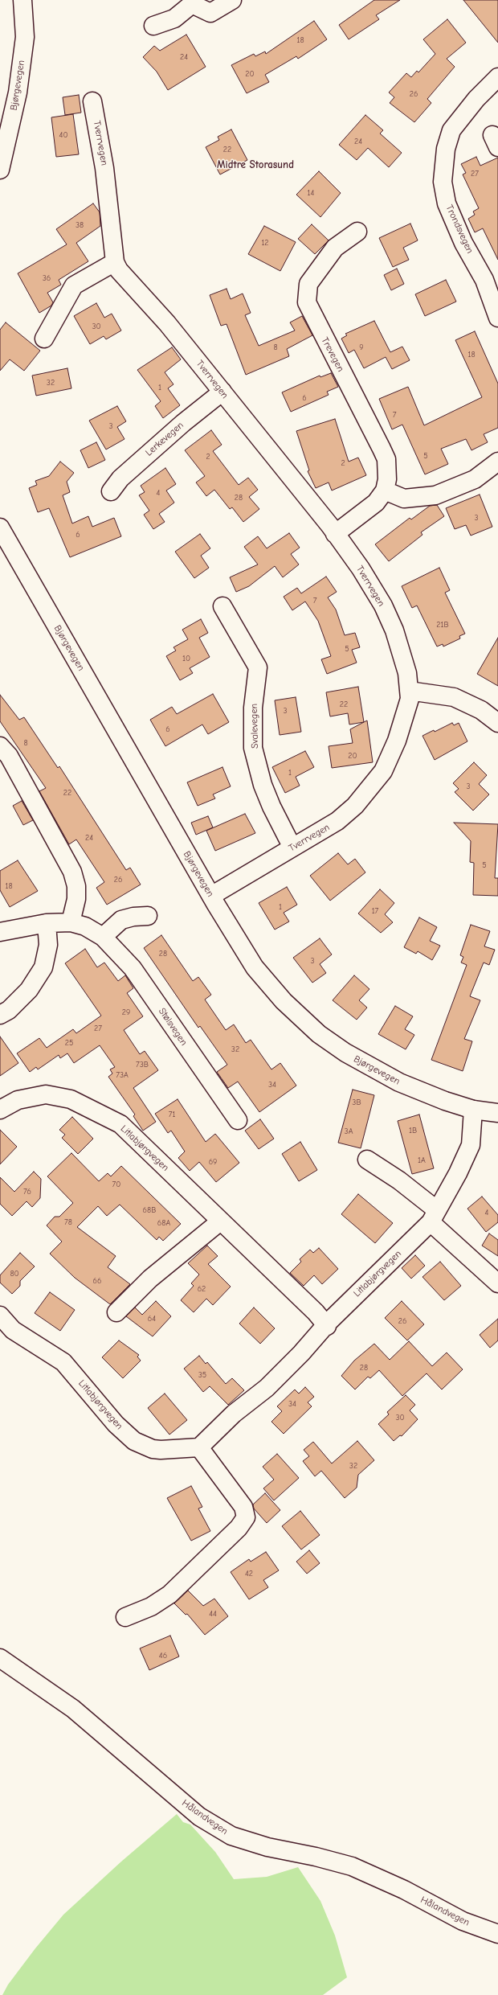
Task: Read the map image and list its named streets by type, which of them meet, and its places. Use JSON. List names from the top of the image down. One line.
{"streets":{"street":["Bjørgevegen","Tverrvegen","Trondsvegen","Trevegen","Lerkevegen","Svalevegen","Stølsvegen","Litlabjørgvegen","Hålandvegen"]},"crossings":[["Bjørgevegen","Tverrvegen"],["Bjørgevegen","Litlabjørgvegen"],["Tverrvegen","Lerkevegen"],["Tverrvegen","Svalevegen"]],"districts":["Midtre Storasund"],"house_numbers":["18","24","20","26","40","24","22","27","14","38","12","36","30","8","9","18","32","1","6","7","3","5","2","2","4","28","3","6","7","21B","5","10","22","3","6","8","20","1","3","22","24","5","26","18","1","17","28","3","29","27","25","32","73B","73A","34","3B","71","1B","3A","1A","69","70","76","68B","4","78","68A","80","66","62","64","26","28","35","34","30","32","42","44","46"]}
